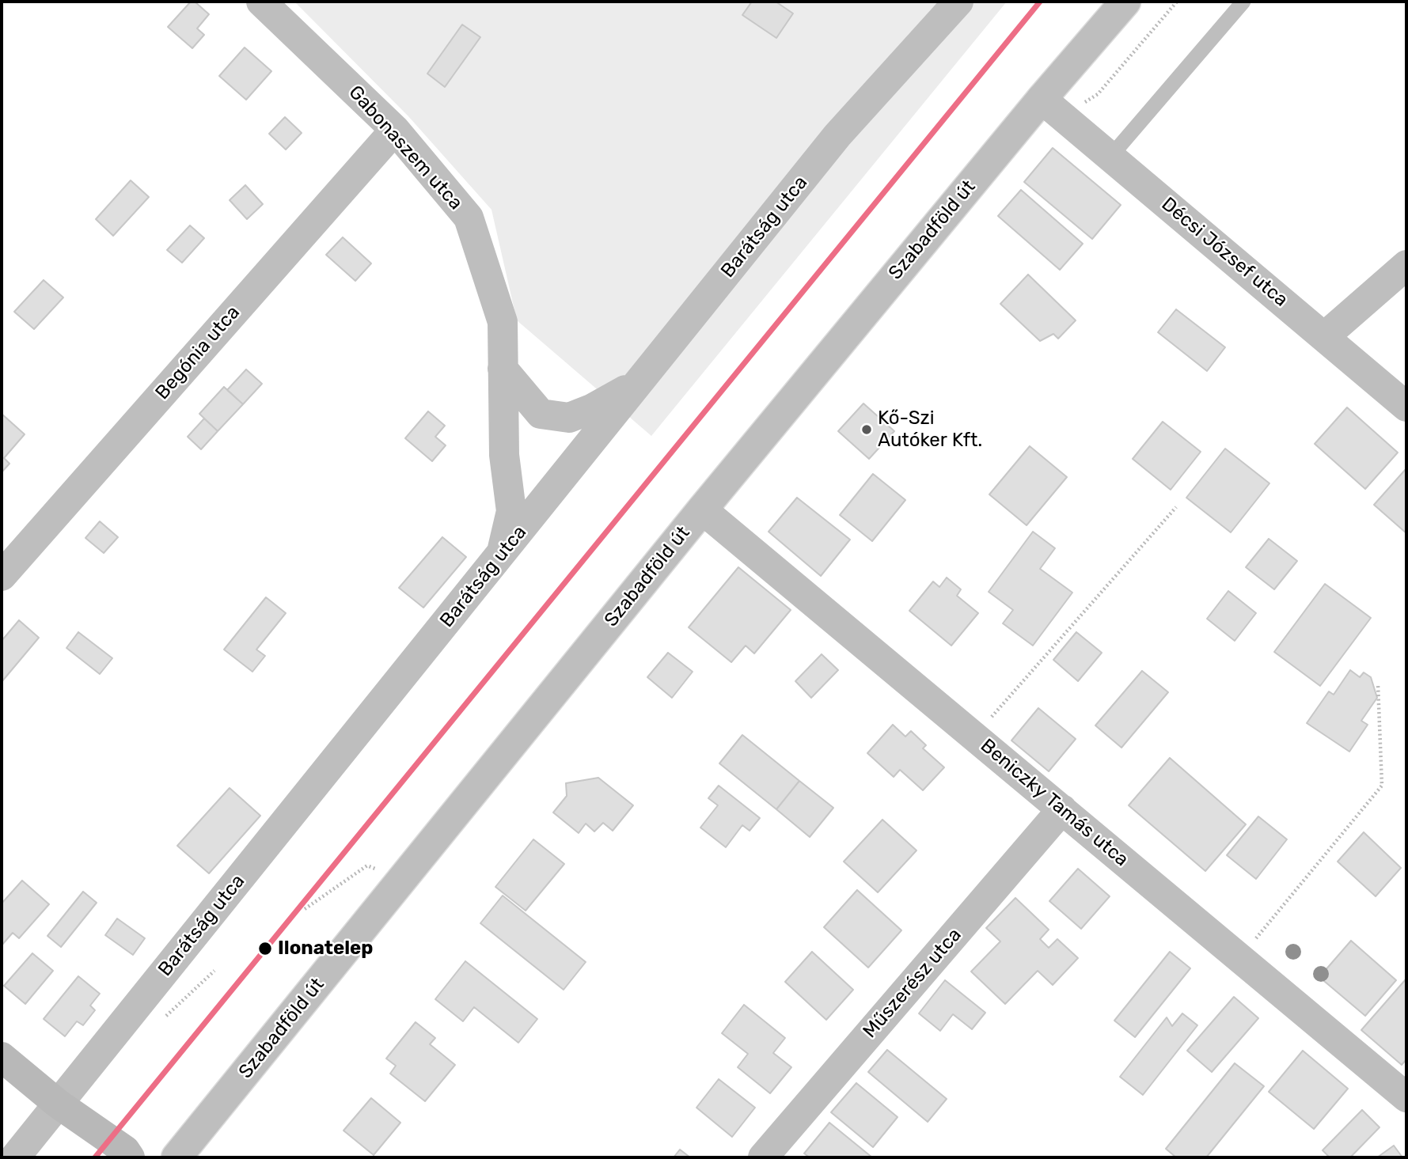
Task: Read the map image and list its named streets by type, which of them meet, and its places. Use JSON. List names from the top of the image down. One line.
{"streets":{"street":["Gabonaszem utca","Barátság utca","Szabadföld út","Décsi József utca","Begónia utca","Beniczky Tamás utca","Műszerész utca"]},"crossings":[["Gabonaszem utca","Barátság utca"],["Gabonaszem utca","Begónia utca"],["Szabadföld út","Décsi József utca"],["Szabadföld út","Beniczky Tamás utca"],["Beniczky Tamás utca","Műszerész utca"]],"places":["Kő-Szi Autóker Kft.","Ilonatelep"]}
